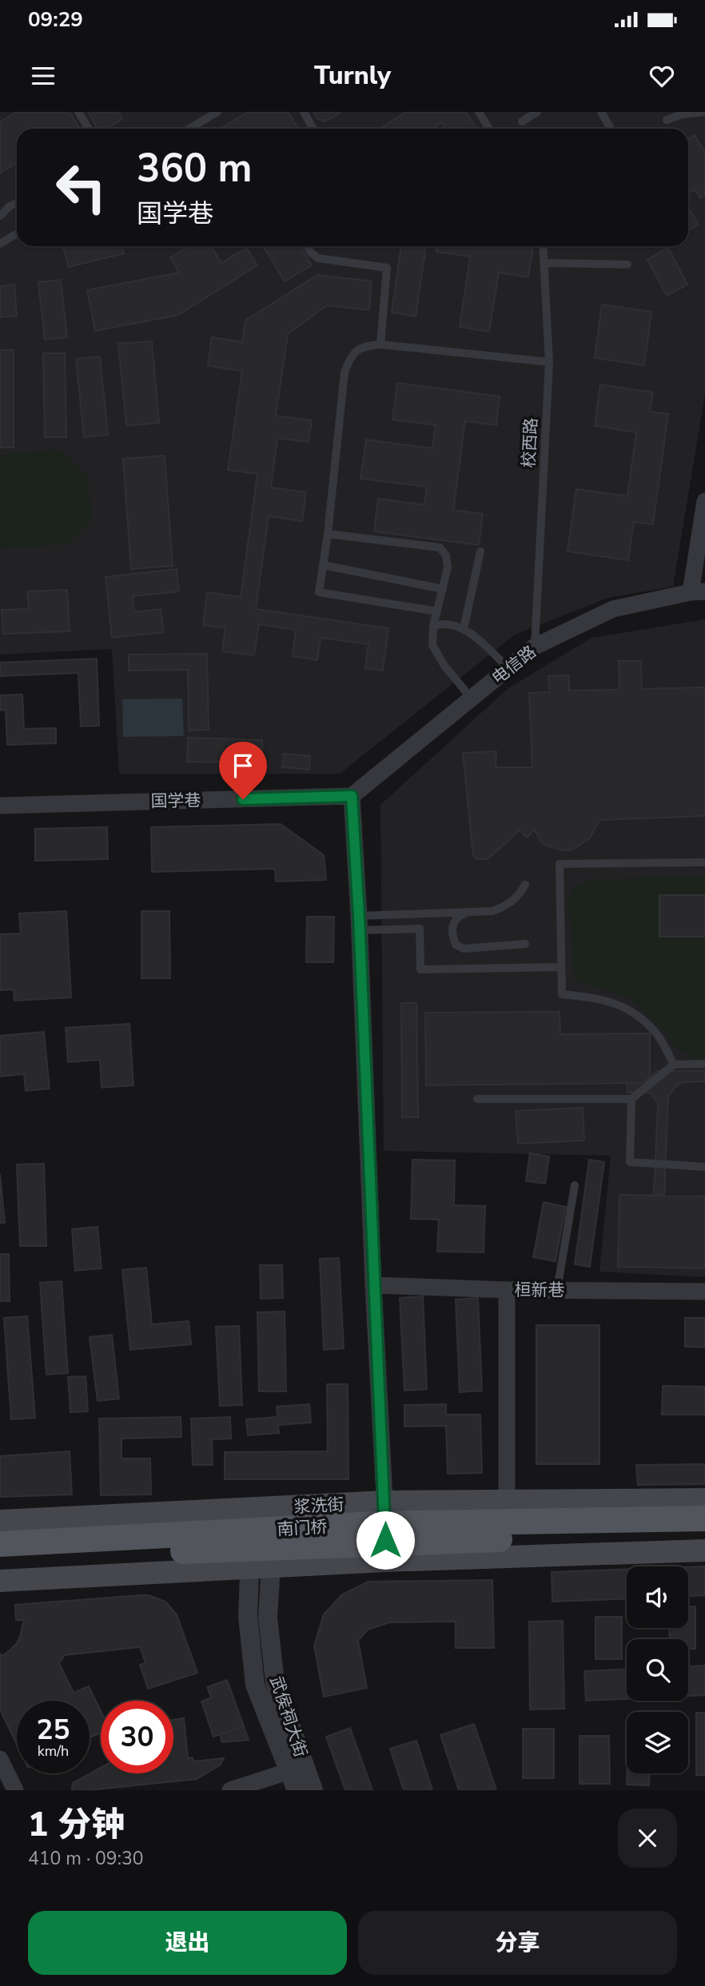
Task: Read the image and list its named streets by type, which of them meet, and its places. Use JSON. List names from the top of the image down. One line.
{"streets":{"main road":["浆洗街","南门桥"],"street":["电信路","国学巷","桓新巷","武侯祠大街"],"lane":["校西路"]},"crossings":[["校西路","电信路"],["电信路","国学巷"],["浆洗街","武侯祠大街"]],"page":{"status":"09:29","header":"Turnly","turn":["360 m","国学巷"],"speed":"25 km/h","limit":"30","heading":["1 分钟","410 m · 09:30"],"buttons":["退出","分享"]}}
